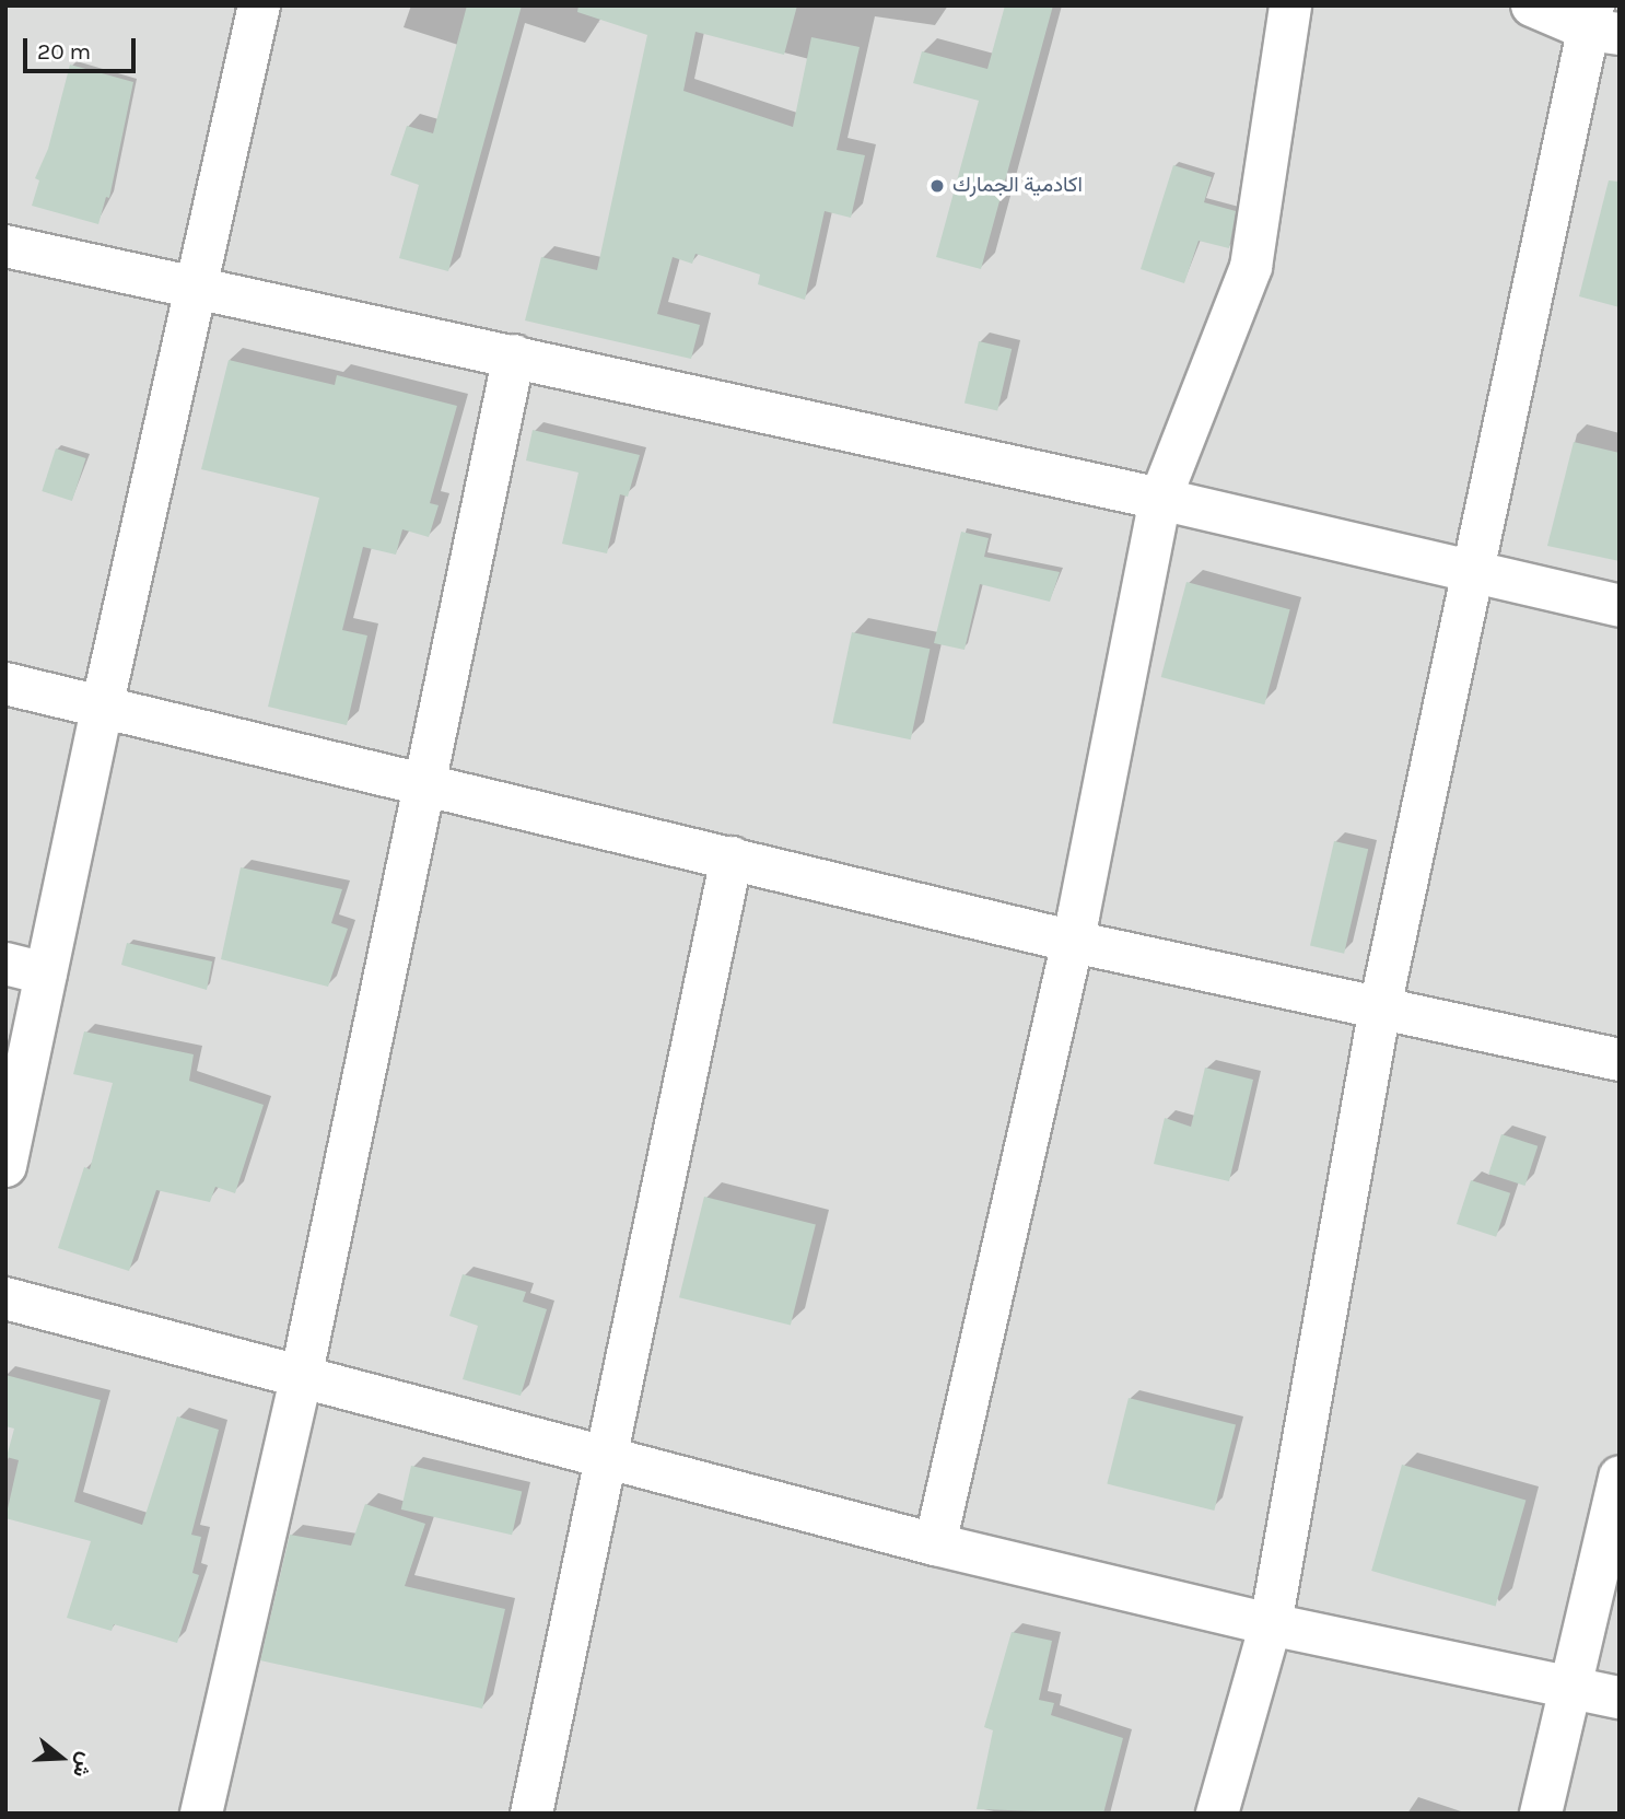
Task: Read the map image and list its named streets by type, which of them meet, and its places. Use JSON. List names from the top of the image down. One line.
{"places":["اكادمية الجمارك"],"scale_bar":"20 m","north":"right"}
